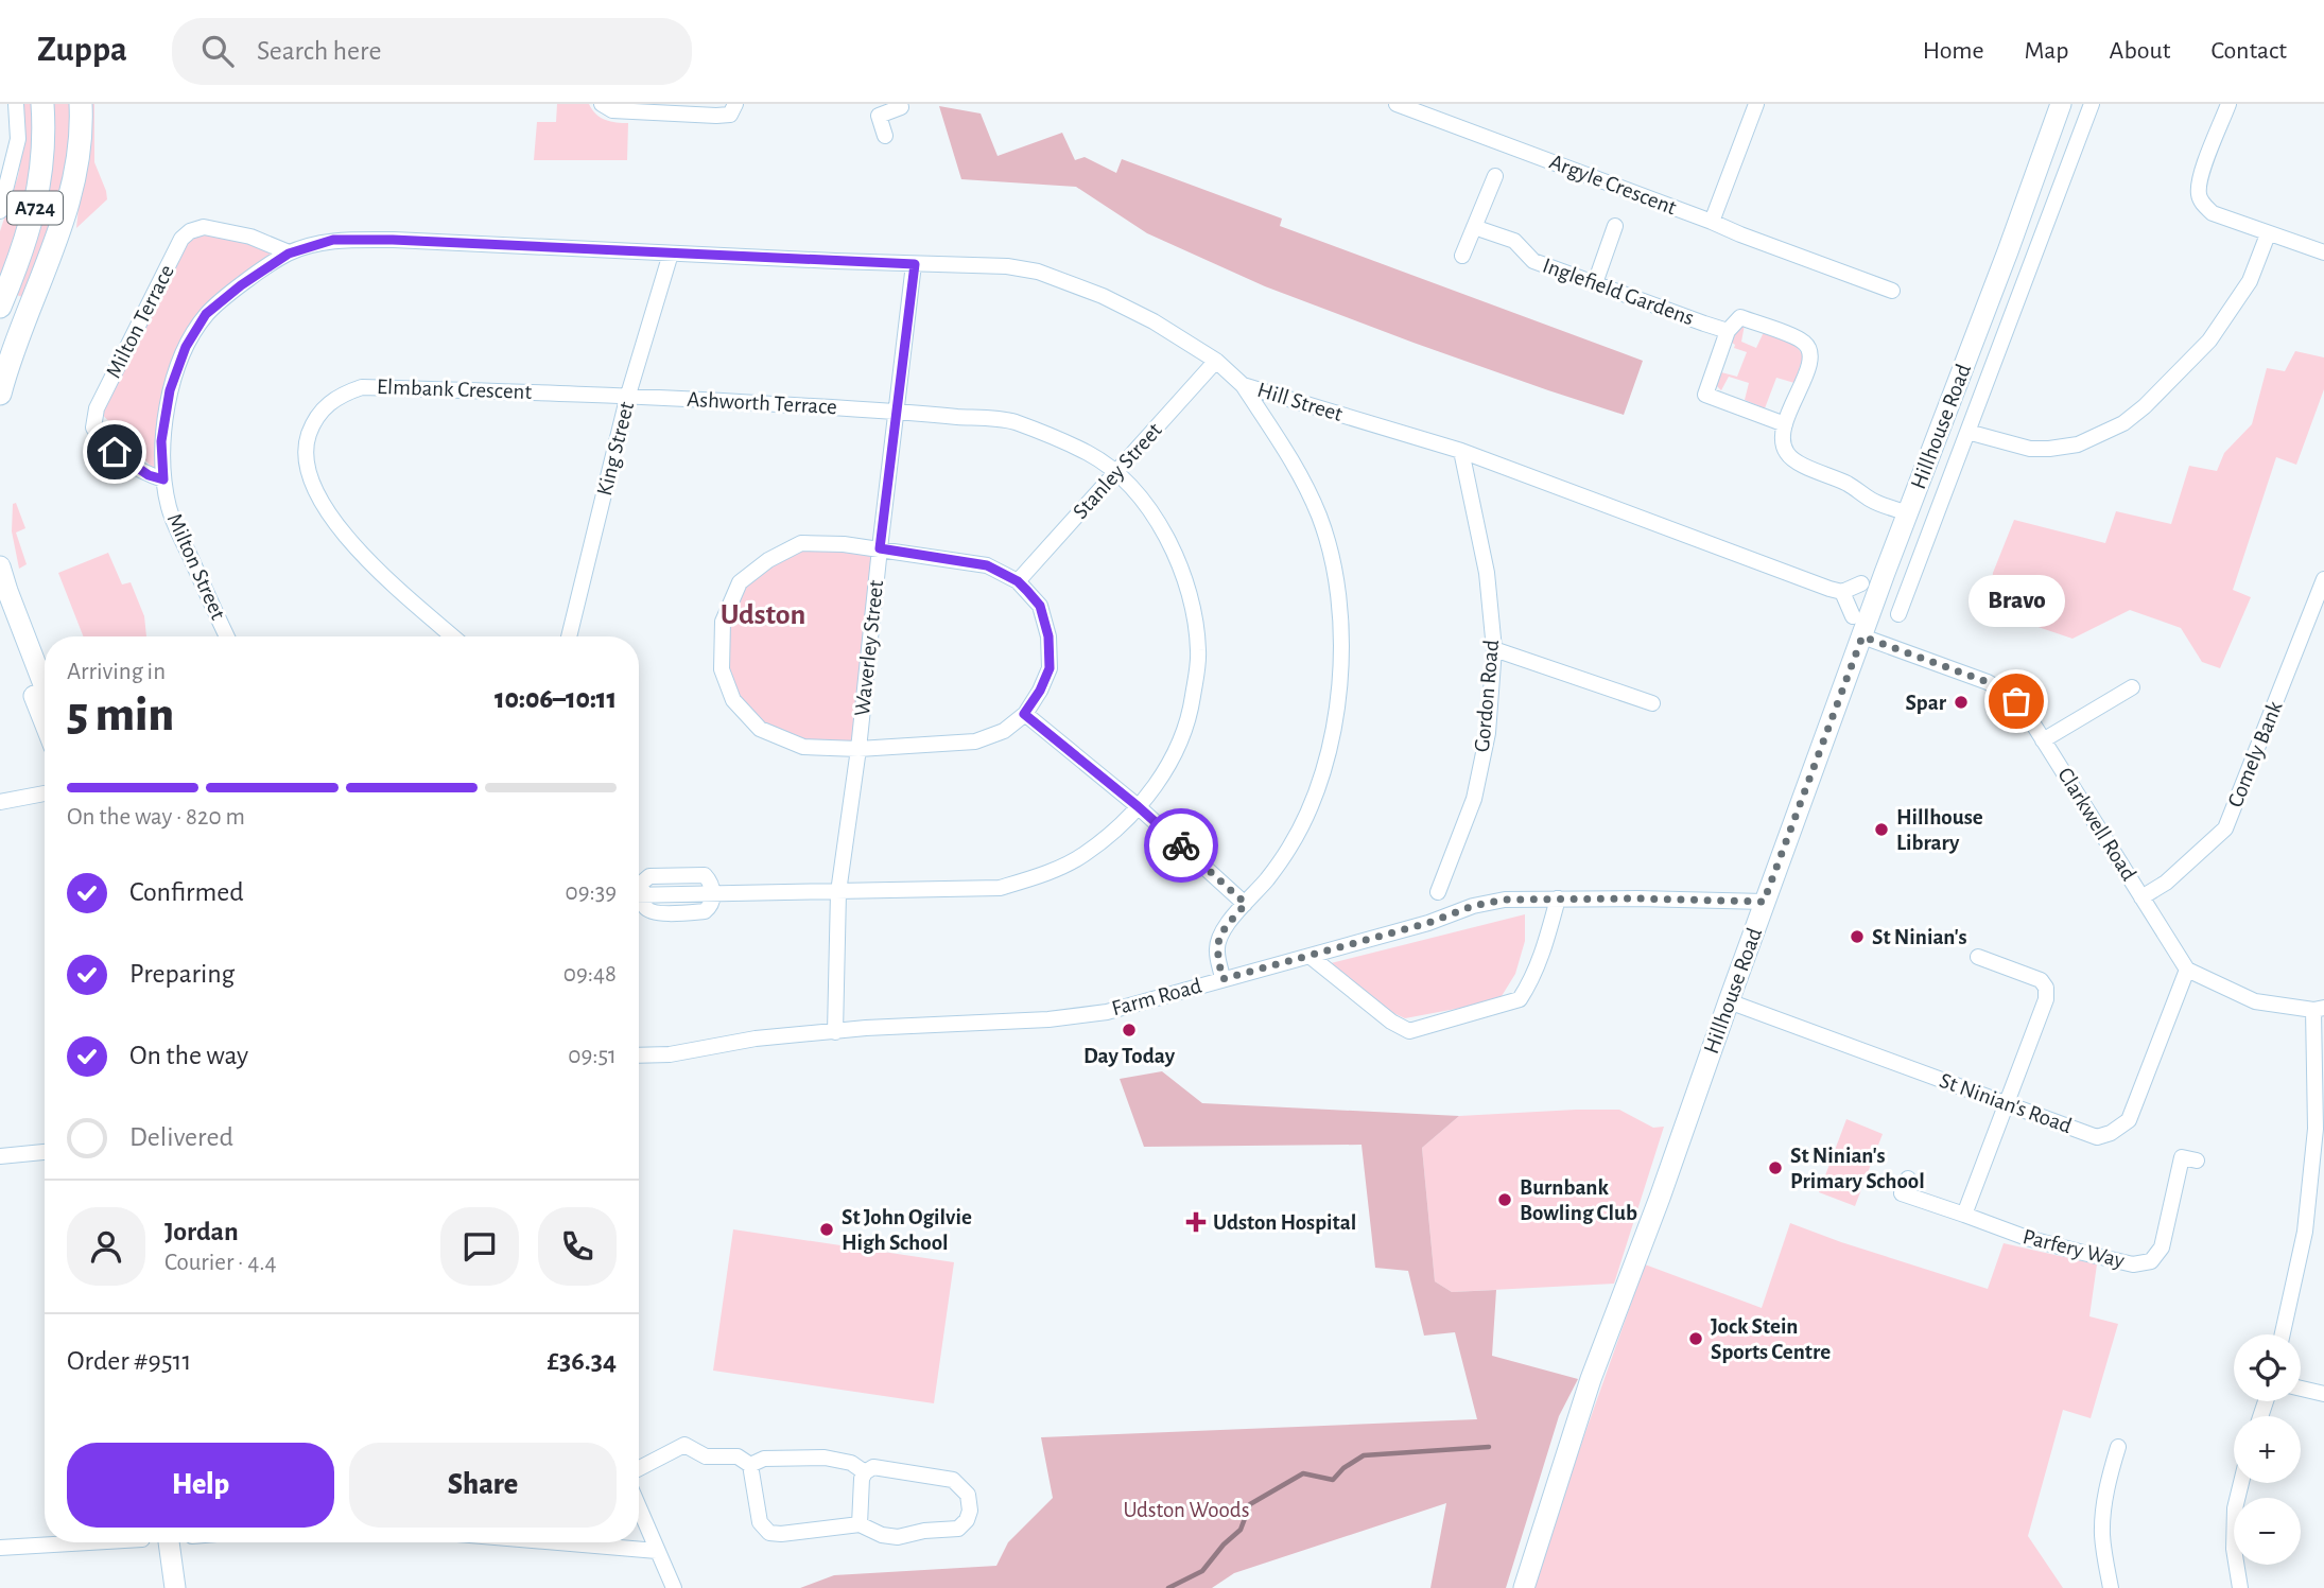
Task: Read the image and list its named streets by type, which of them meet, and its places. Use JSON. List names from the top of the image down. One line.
{"streets":{"main road":["A724"],"street":["Argyle Crescent","Inglefield Gardens","Milton Terrace","Elmbank Crescent","Hill Street","Ashworth Terrace","Hillhouse Road","King Street","Stanley Street","Milton Street","Waverley Street","Gordon Road","Comely Bank","Clarkwell Road","Farm Road","St Ninian's Road","Parfery Way"]},"crossings":[["Milton Terrace","Milton Street"],["Elmbank Crescent","Ashworth Terrace"],["Elmbank Crescent","King Street"],["Hill Street","King Street"],["Hill Street","Stanley Street"],["Hill Street","Milton Street"],["Hill Street","Waverley Street"],["Hill Street","Gordon Road"],["Ashworth Terrace","King Street"],["Ashworth Terrace","Stanley Street"],["Ashworth Terrace","Waverley Street"],["Hillhouse Road","Clarkwell Road"],["Hillhouse Road","Farm Road"],["Hillhouse Road","St Ninian's Road"],["King Street","Milton Street"],["Waverley Street","Farm Road"],["Comely Bank","Clarkwell Road"],["Clarkwell Road","St Ninian's Road"]],"districts":["Udston"],"parks":["Udston Woods"],"places":{"other":["Bravo","Spar","Hillhouse Library","St Ninian's","Day Today","St Ninian's Primary School","Burnbank Bowling Club","St John Ogilvie High School","Jock Stein Sports Centre"],"health":["Udston Hospital"]},"page":{"header":"Zuppa","search":"Search here","nav":["Home","Map","About","Contact"],"bubble":"Bravo","heading":["5 min","Arriving in","10:06–10:11"],"panel":["Jordan","Courier · 4.4","Order #9511","£36.34"],"bar":"On the way · 820 m","list":[["Confirmed","09:39"],["Preparing","09:48"],["On the way","09:51"],"Delivered"],"map_buttons":["+","−"],"buttons":["Help","Share"]}}
